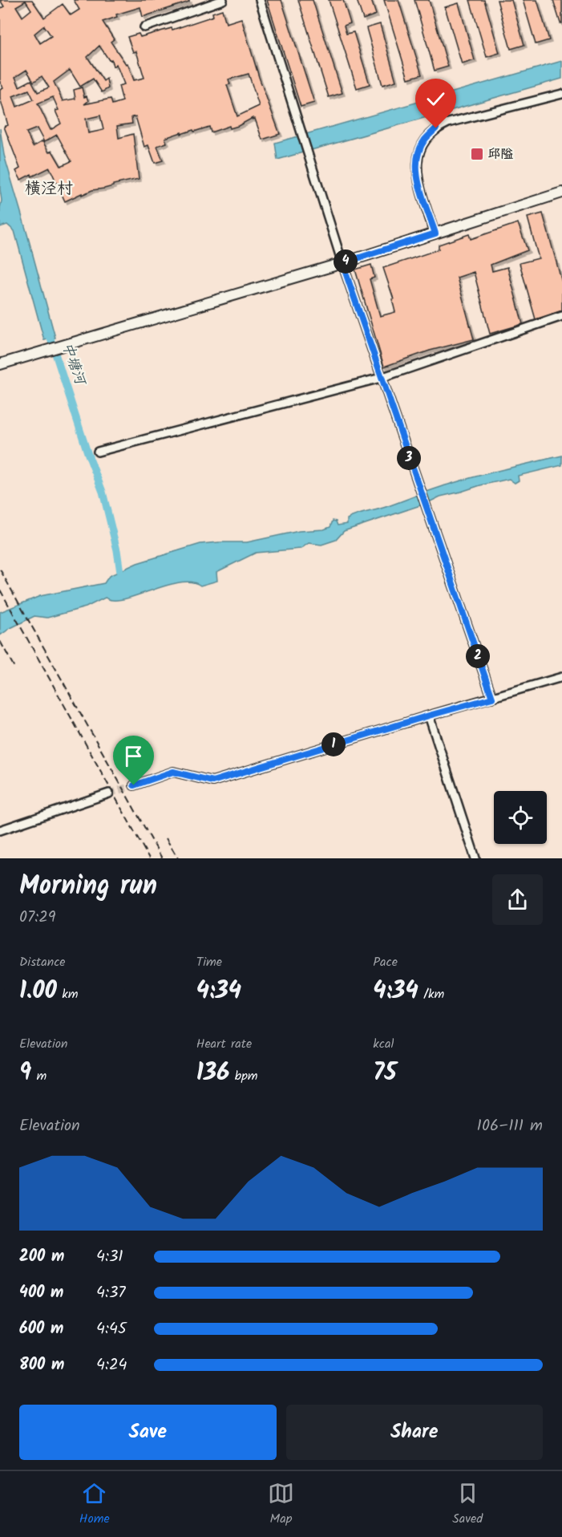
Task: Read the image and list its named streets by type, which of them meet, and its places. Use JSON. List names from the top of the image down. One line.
{"districts":["横泾村"],"water":["中塘河"],"places":{"transit":["邱隘"]},"page":{"pins":["4","3","2","1"],"heading":["Morning run","07:29"],"stats":[["Distance","1.00 km"],["Time","4:34"],["Pace","4:34 /km"],["Elevation","9 m"],["Heart rate","136 bpm"],["kcal","75"]],"chart":["Elevation","106–111 m"],"list":[{"name":"200 m","note":"4:31"},{"name":"400 m","note":"4:37"},{"name":"600 m","note":"4:45"},{"name":"800 m","note":"4:24"}],"buttons":["Save","Share"],"tabs":["Home","Map","Saved"]}}
